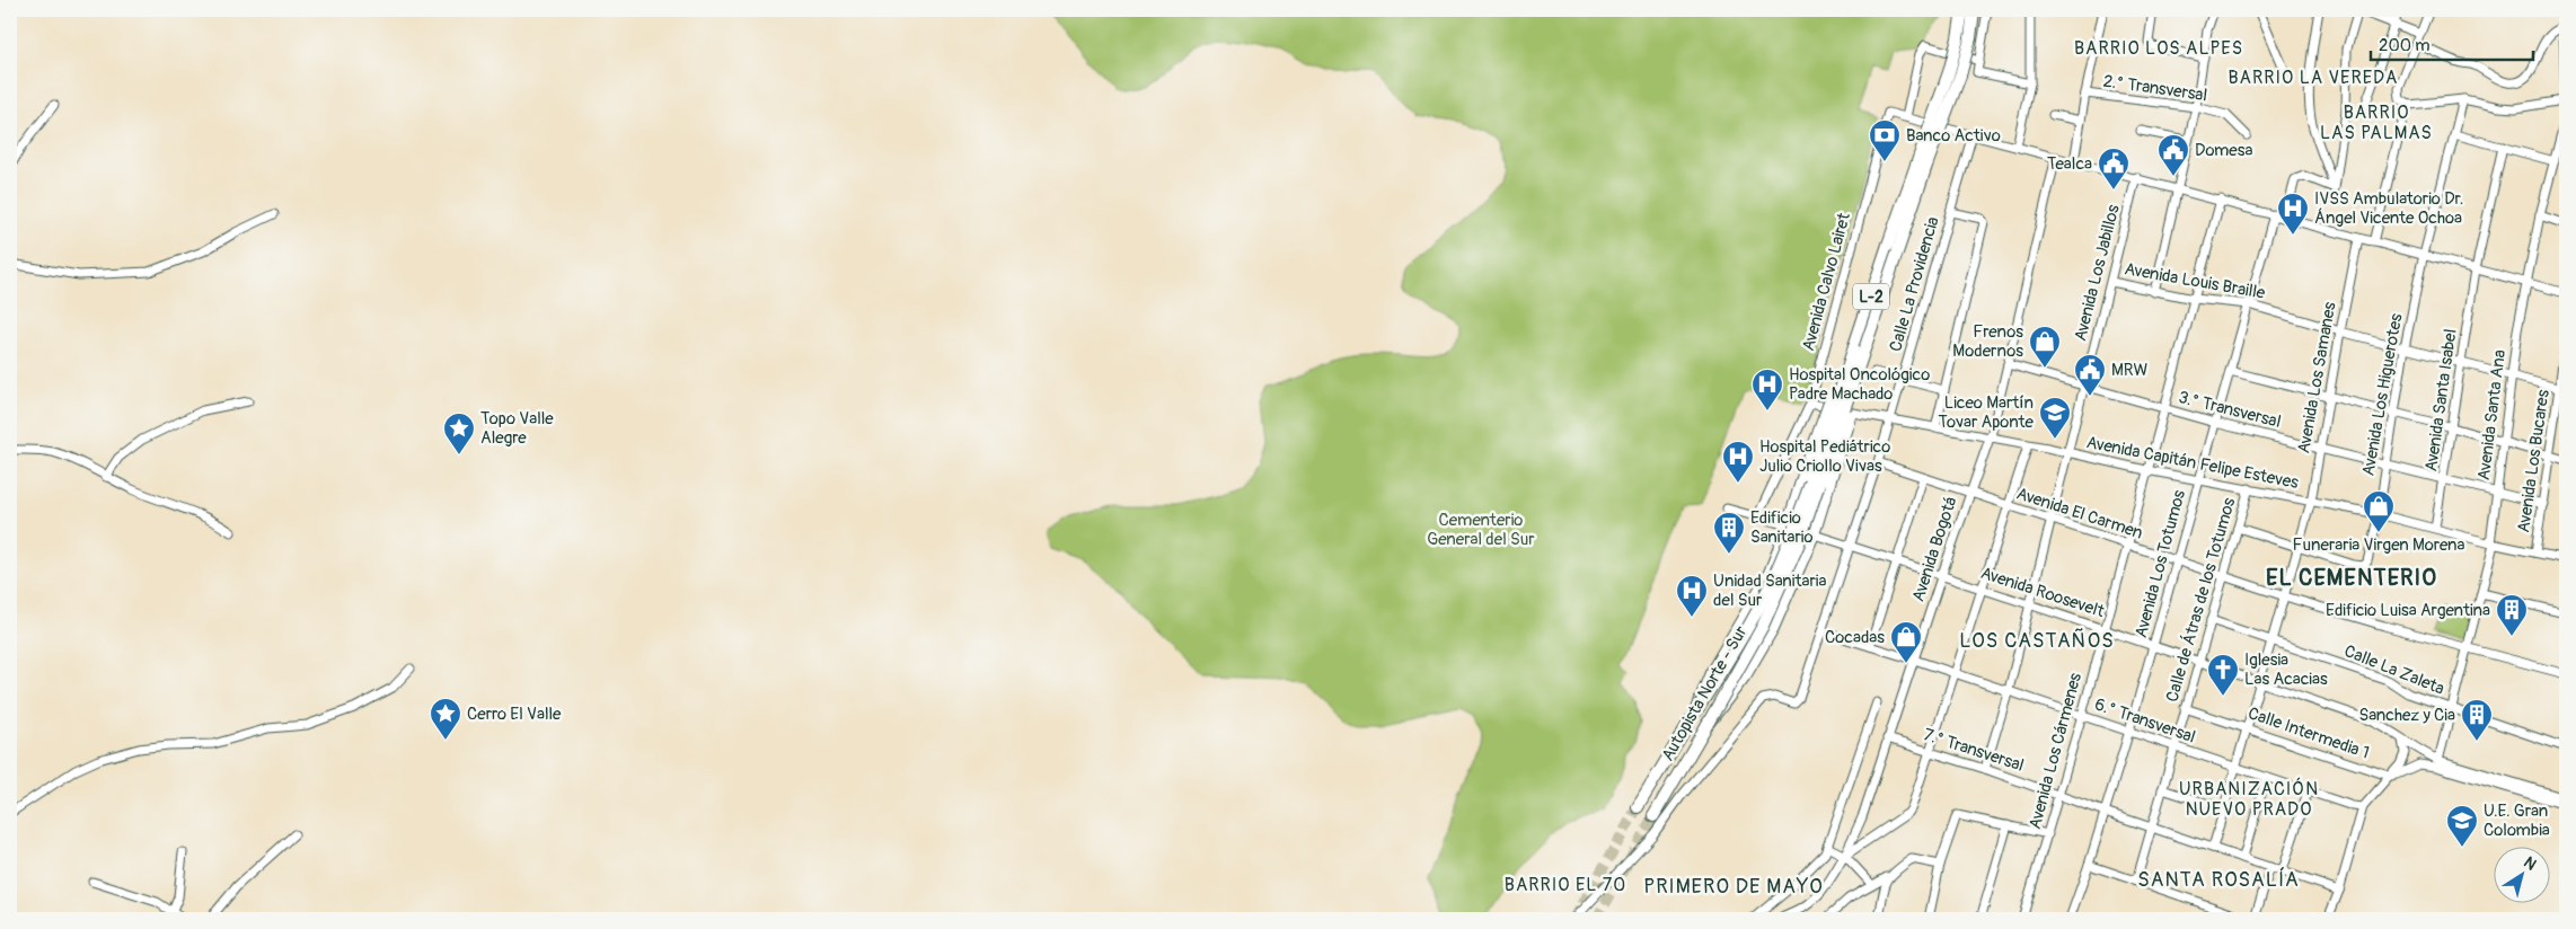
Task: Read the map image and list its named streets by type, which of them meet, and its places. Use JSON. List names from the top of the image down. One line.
{"streets":{"highway":["L-2","Autopista Norte - Sur"],"street":["2.° Transversal","Avenida Los Jabillos","Avenida Louis Braille","Avenida Calvo Lairet","Calle La Providencia","Avenida Los Samanes","Avenida Los Higuerotes","Avenida Santa Isabel","3.° Transversal","Avenida Santa Ana","Avenida Los Bucares","Avenida Capitán Felipe Esteves","Avenida El Carmen","Avenida Bogotá","Avenida Los Totumos","Avenida Roosevelt","Calle de Átras de los Totumos","Calle La Zaleta","6.° Transversal","Calle Intermedia 1","7.° Transversal","Avenida Los Cármenes"]},"crossings":[["Avenida Los Jabillos","Avenida Louis Braille"],["Avenida Los Jabillos","3.° Transversal"],["Avenida Los Jabillos","Avenida Capitán Felipe Esteves"],["Avenida Los Jabillos","Avenida El Carmen"],["Avenida Los Jabillos","Avenida Roosevelt"],["Avenida Los Jabillos","6.° Transversal"],["Avenida Los Jabillos","7.° Transversal"],["Avenida Louis Braille","Avenida Los Samanes"],["Avenida Louis Braille","Avenida Los Higuerotes"],["Avenida Louis Braille","Avenida Santa Isabel"],["Avenida Louis Braille","Avenida Santa Ana"],["Avenida Louis Braille","Avenida Los Bucares"],["Avenida Louis Braille","Avenida Los Totumos"],["Avenida Louis Braille","Avenida Los Cármenes"],["Avenida Calvo Lairet","Avenida Capitán Felipe Esteves"],["Avenida Calvo Lairet","Avenida Roosevelt"],["Calle La Providencia","Avenida Capitán Felipe Esteves"],["Calle La Providencia","Avenida El Carmen"],["Calle La Providencia","Avenida Roosevelt"],["Calle La Providencia","6.° Transversal"],["Avenida Los Samanes","Avenida Los Higuerotes"],["Avenida Los Samanes","3.° Transversal"],["Avenida Los Samanes","Avenida Capitán Felipe Esteves"],["Avenida Los Samanes","Avenida El Carmen"],["Avenida Los Samanes","Avenida Roosevelt"],["Avenida Los Samanes","Calle La Zaleta"],["Avenida Los Samanes","6.° Transversal"],["Avenida Los Samanes","Calle Intermedia 1"],["Avenida Los Samanes","7.° Transversal"],["Avenida Los Higuerotes","3.° Transversal"],["Avenida Los Higuerotes","Avenida Capitán Felipe Esteves"],["Avenida Los Higuerotes","Calle de Átras de los Totumos"],["Avenida Santa Isabel","3.° Transversal"],["Avenida Santa Isabel","Avenida Capitán Felipe Esteves"],["3.° Transversal","Avenida Santa Ana"],["3.° Transversal","Avenida Los Bucares"],["3.° Transversal","Avenida Bogotá"],["3.° Transversal","Avenida Los Totumos"],["3.° Transversal","Avenida Los Cármenes"],["Avenida Santa Ana","Avenida Capitán Felipe Esteves"],["Avenida Santa Ana","Avenida El Carmen"],["Avenida Santa Ana","Avenida Roosevelt"],["Avenida Santa Ana","Calle La Zaleta"],["Avenida Los Bucares","Avenida Capitán Felipe Esteves"],["Avenida Capitán Felipe Esteves","Avenida Bogotá"],["Avenida Capitán Felipe Esteves","Avenida Los Totumos"],["Avenida Capitán Felipe Esteves","Calle de Átras de los Totumos"],["Avenida Capitán Felipe Esteves","Avenida Los Cármenes"],["Avenida El Carmen","Avenida Bogotá"],["Avenida El Carmen","Avenida Los Totumos"],["Avenida El Carmen","Calle de Átras de los Totumos"],["Avenida El Carmen","Avenida Los Cármenes"],["Avenida Bogotá","Avenida Roosevelt"],["Avenida Bogotá","6.° Transversal"],["Avenida Bogotá","7.° Transversal"],["Avenida Los Totumos","Avenida Roosevelt"],["Avenida Los Totumos","6.° Transversal"],["Avenida Los Totumos","7.° Transversal"],["Avenida Roosevelt","Calle de Átras de los Totumos"],["Avenida Roosevelt","Avenida Los Cármenes"],["Calle de Átras de los Totumos","Calle La Zaleta"],["Calle de Átras de los Totumos","6.° Transversal"],["Calle de Átras de los Totumos","Calle Intermedia 1"],["Calle de Átras de los Totumos","7.° Transversal"],["6.° Transversal","Avenida Los Cármenes"],["7.° Transversal","Avenida Los Cármenes"]],"districts":["BARRIO LOS ALPES","BARRIO LA VEREDA","BARRIO LAS PALMAS","EL CEMENTERIO","LOS CASTAÑOS","URBANIZACIÓN NUEVO PRADO","SANTA ROSALÍA","BARRIO EL 70","PRIMERO DE MAYO"],"parks":["Cementerio General del Sur"],"places":{"bank":["Banco Activo"],"public building":["Domesa","Tealca","MRW"],"hospital":["IVSS Ambulatorio Dr. Ángel Vicente Ochoa","Hospital Oncológico Padre Machado","Hospital Pediátrico Julio Criollo Vivas","Unidad Sanitaria del Sur"],"shop":["Frenos Modernos","Funeraria Virgen Morena","Cocadas"],"school or university":["Liceo Martín Tovar Aponte","U.E. Gran Colombia"],"place":["Topo Valle Alegre","Cerro El Valle"],"building":["Edificio Sanitario","Edificio Luisa Argentina","Sanchez y Cia"],"church":["Iglesia Las Acacias"]},"scale_bar":"200 m","north":"top right"}
